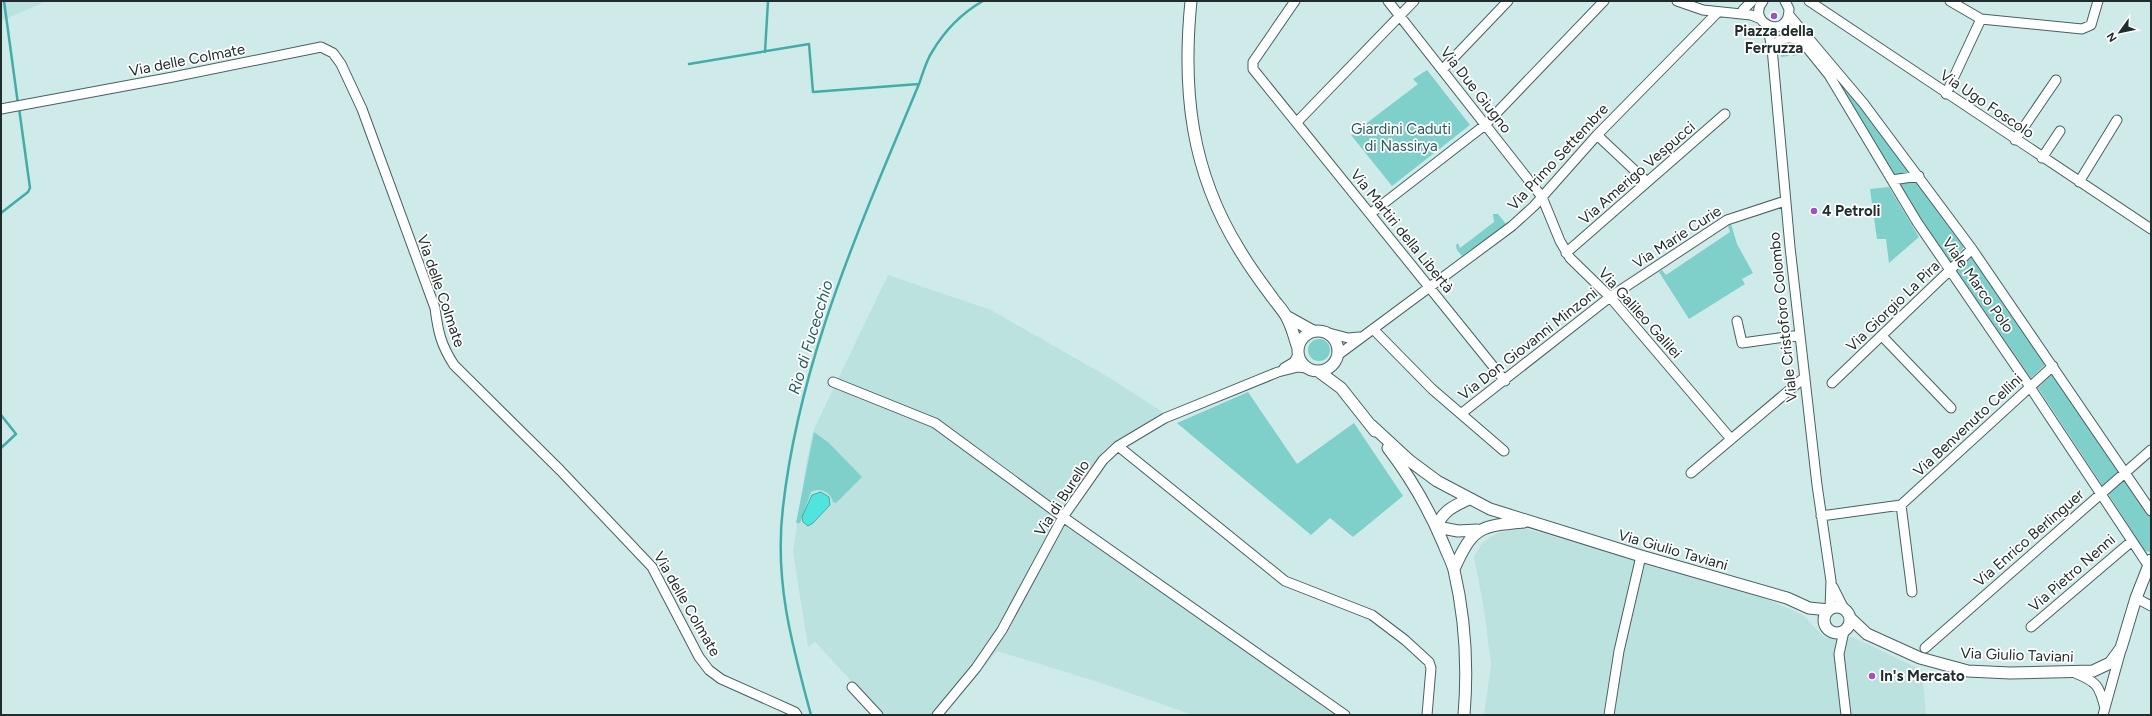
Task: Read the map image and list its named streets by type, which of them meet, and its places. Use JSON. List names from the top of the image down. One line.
{"streets":{"main road":["Viale Cristoforo Colombo","Via Giulio Taviani"],"street":["Via delle Colmate","Via Due Giugno","Via Ugo Foscolo","Via Primo Settembre","Via Amerigo Vespucci","Via Martiri della Libertà","Via Marie Curie","Viale Marco Polo","Via Giorgio La Pira","Via Galileo Galilei","Via Don Giovanni Minzoni","Via Benvenuto Cellini","Via di Burello","Via Enrico Berlinguer","Via Pietro Nenni"]},"crossings":[["Via Due Giugno","Via Primo Settembre"],["Via Due Giugno","Via Galileo Galilei"],["Via Primo Settembre","Via Martiri della Libertà"],["Via Primo Settembre","Via Galileo Galilei"],["Via Amerigo Vespucci","Via Galileo Galilei"],["Via Martiri della Libertà","Via Don Giovanni Minzoni"],["Via Marie Curie","Via Galileo Galilei"],["Via Marie Curie","Viale Cristoforo Colombo"],["Via Marie Curie","Via Don Giovanni Minzoni"],["Viale Marco Polo","Via Giorgio La Pira"],["Viale Marco Polo","Viale Cristoforo Colombo"],["Viale Marco Polo","Via Benvenuto Cellini"],["Viale Marco Polo","Via Enrico Berlinguer"],["Viale Marco Polo","Via Pietro Nenni"],["Via Galileo Galilei","Via Don Giovanni Minzoni"],["Viale Cristoforo Colombo","Via Giulio Taviani"]],"water":["Rio di Fucecchio"],"parks":["Giardini Caduti di Nassirya"],"places":["Piazza della Ferruzza","4 Petroli","In's Mercato"],"north":"bottom left"}
